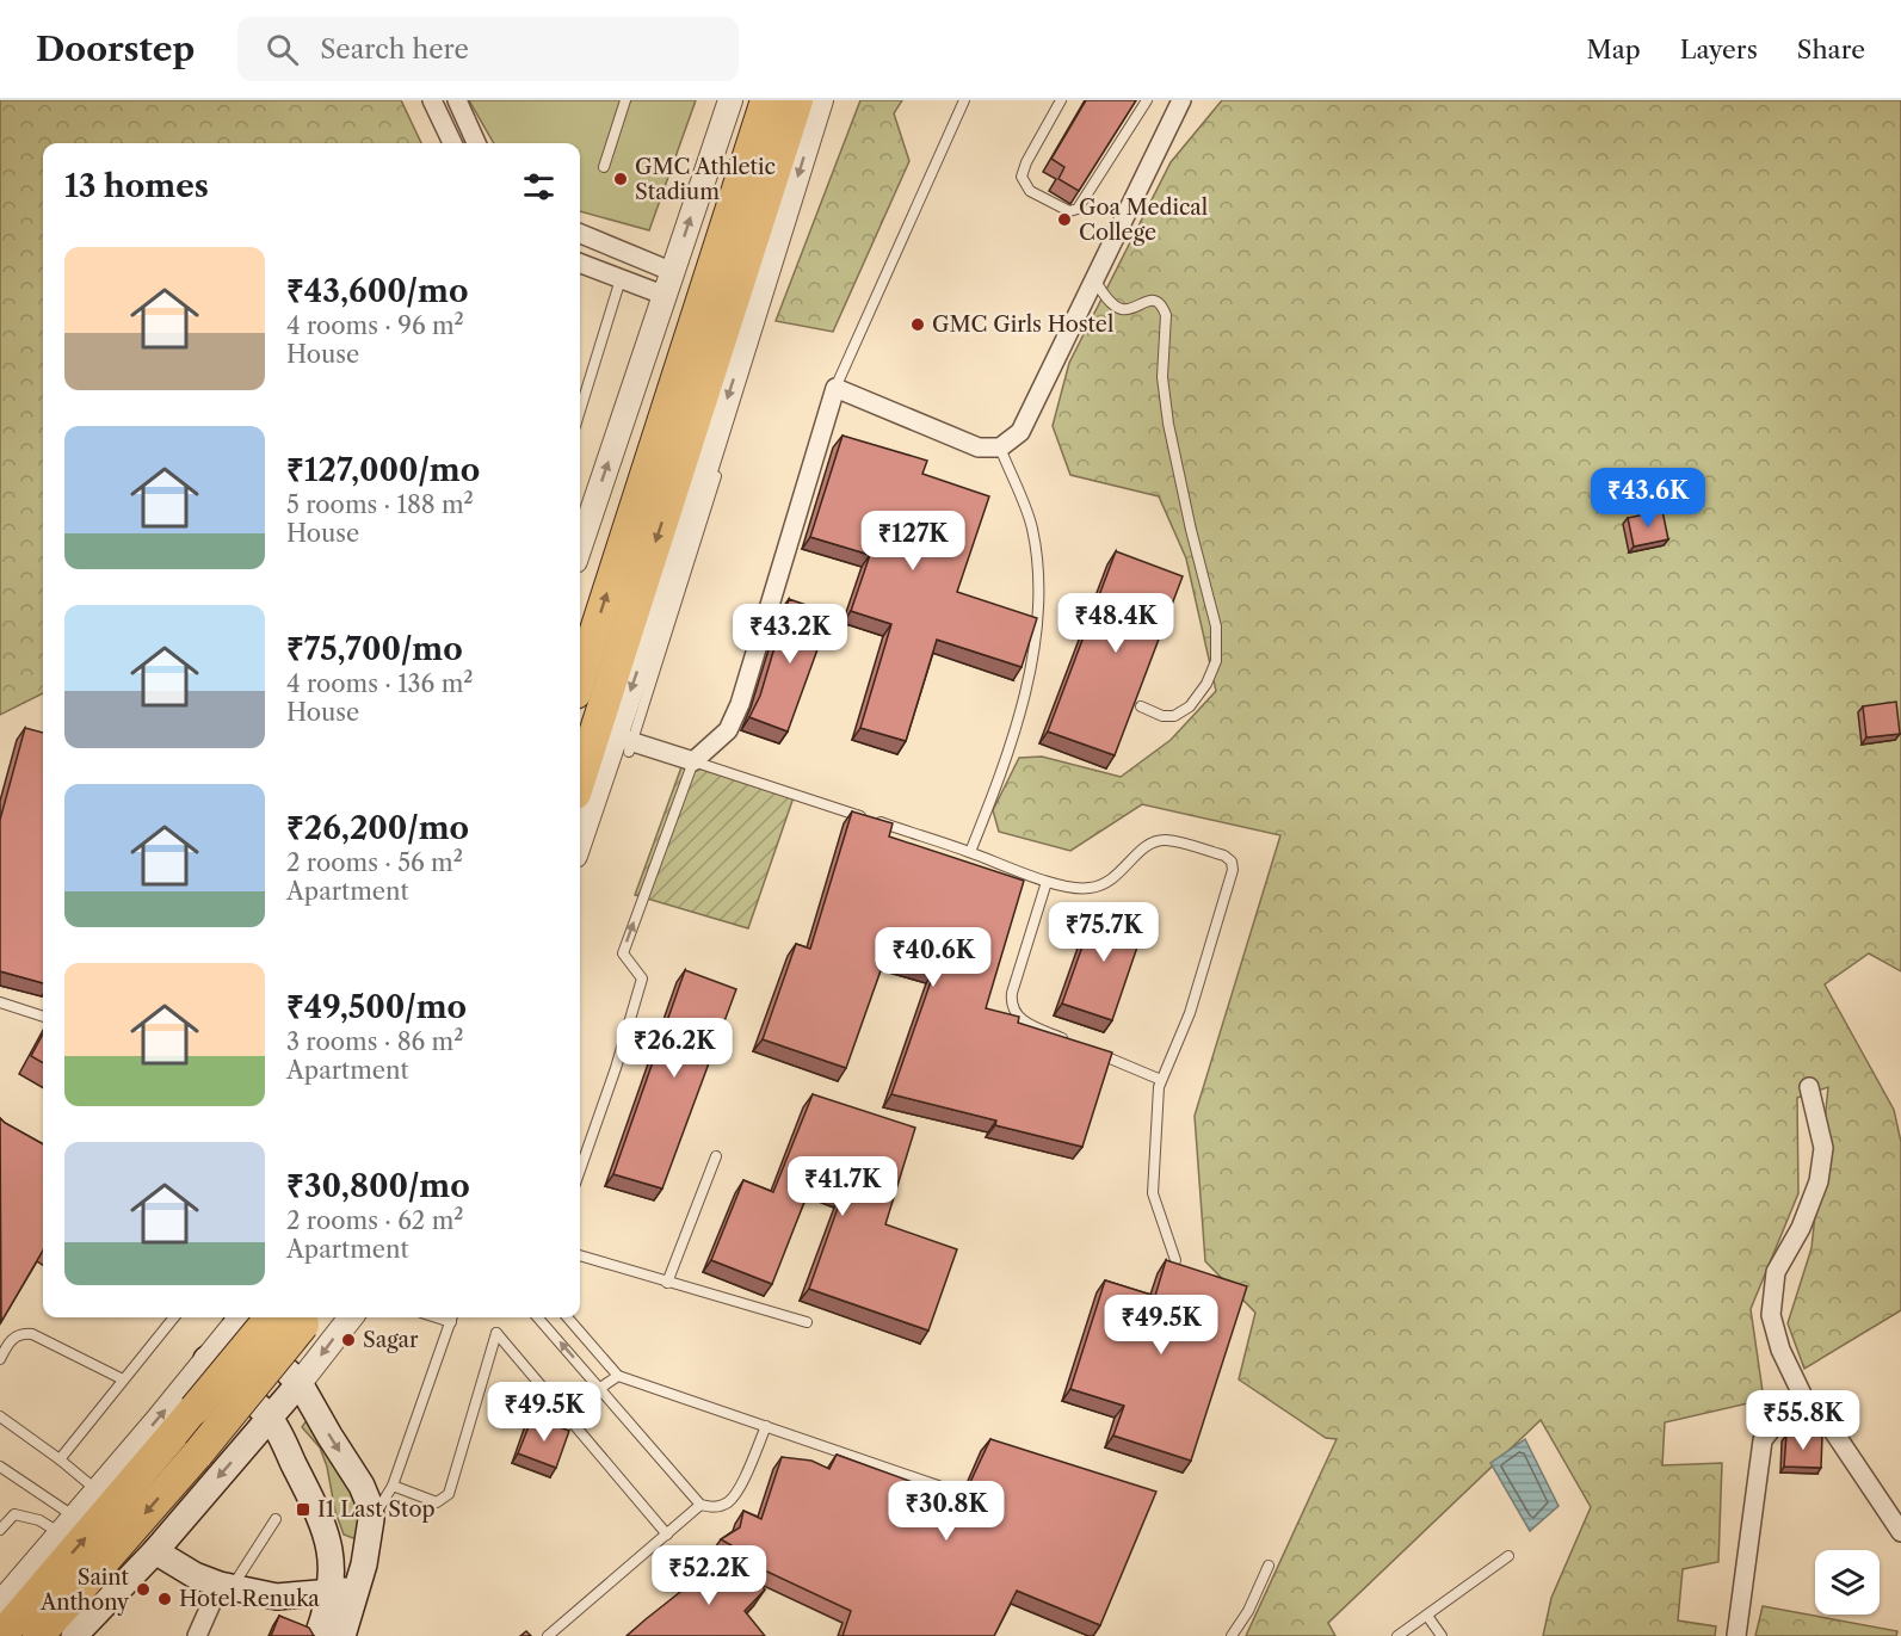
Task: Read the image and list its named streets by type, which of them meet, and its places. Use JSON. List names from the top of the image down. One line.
{"places":{"other":["GMC Athletic Stadium","Goa Medical College","GMC Girls Hostel","Sagar","Saint Anthony","Hotel Renuka"],"transit":["I1 Last Stop"]},"page":{"header":"Doorstep","search":"Search here","nav":["Map","Layers","Share"],"heading":"13 homes","list":[{"name":"₹43,600/mo","note":"4 rooms · 96 m² · House"},{"name":"₹127,000/mo","note":"5 rooms · 188 m² · House"},{"name":"₹75,700/mo","note":"4 rooms · 136 m² · House"},{"name":"₹26,200/mo","note":"2 rooms · 56 m² · Apartment"},{"name":"₹49,500/mo","note":"3 rooms · 86 m² · Apartment"},{"name":"₹30,800/mo","note":"2 rooms · 62 m² · Apartment"}],"price":["₹43.6K","₹127K","₹48.4K","₹43.2K","₹75.7K","₹40.6K","₹26.2K","₹41.7K","₹49.5K","₹49.5K","₹55.8K","₹30.8K","₹52.2K"]}}
